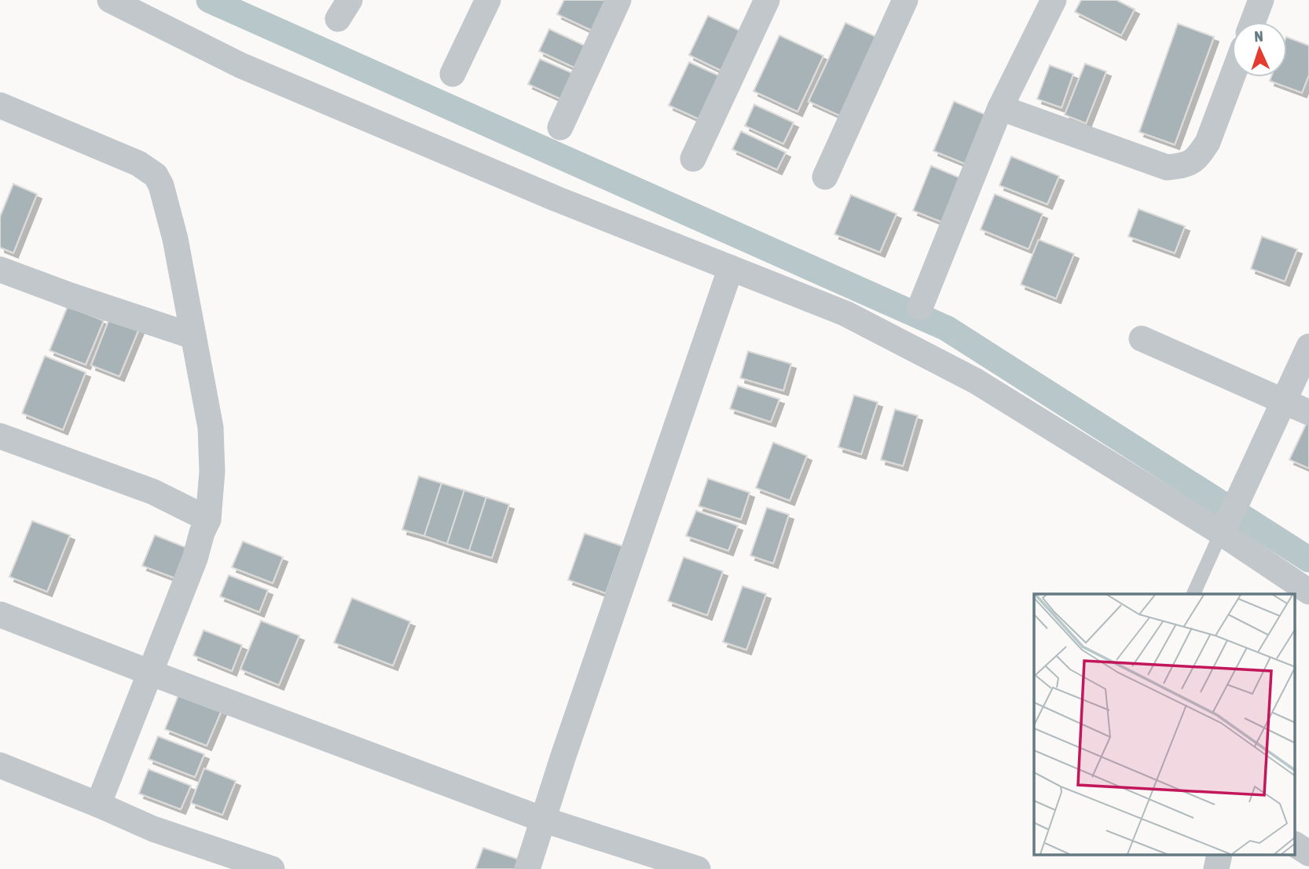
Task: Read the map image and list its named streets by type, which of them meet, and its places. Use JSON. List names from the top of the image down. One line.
{"north":"top"}
